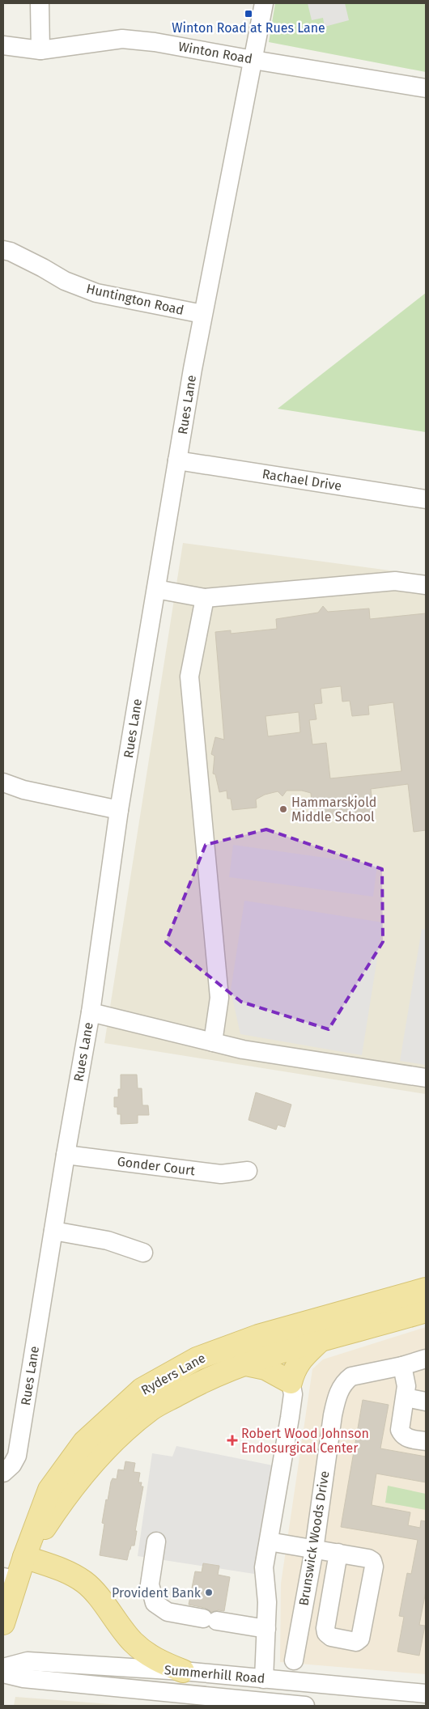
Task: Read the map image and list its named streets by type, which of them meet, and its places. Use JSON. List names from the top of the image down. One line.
{"streets":{"main road":["Ryders Lane"],"street":["Winton Road","Huntington Road","Rues Lane","Rachael Drive","Gonder Court","Brunswick Woods Drive","Summerhill Road"]},"crossings":[["Winton Road","Rues Lane"],["Huntington Road","Rues Lane"],["Rues Lane","Rachael Drive"],["Rues Lane","Gonder Court"]],"places":{"transit":["Winton Road at Rues Lane"],"other":["Hammarskjold Middle School","Provident Bank"],"health":["Robert Wood Johnson Endosurgical Center"]}}
